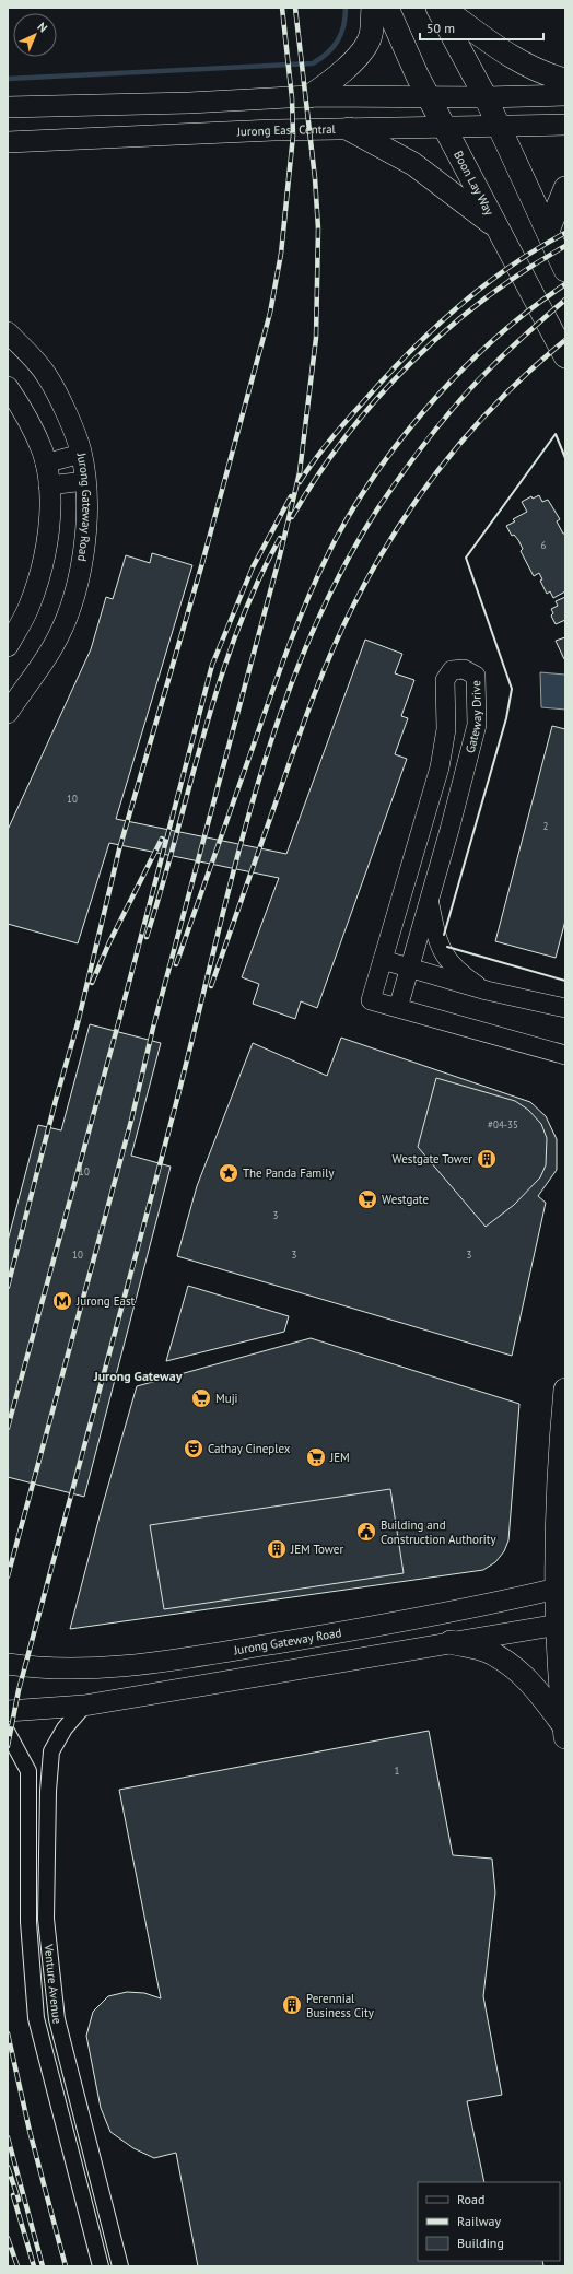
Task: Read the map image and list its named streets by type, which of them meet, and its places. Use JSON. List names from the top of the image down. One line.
{"streets":{"main road":["Jurong East Central","Boon Lay Way","Jurong Gateway Road"],"street":["Gateway Drive","Venture Avenue"]},"crossings":[["Jurong East Central","Boon Lay Way"]],"districts":["Jurong Gateway"],"places":{"building":["Westgate Tower","JEM Tower","Perennial Business City"],"place":["The Panda Family"],"supermarket":["Westgate","Muji","JEM"],"metro station":["Jurong East"],"theatre":["Cathay Cineplex"],"public building":["Building and Construction Authority"]},"house_numbers":["6","10","2","#04-35","10","3","10","3","3","1"],"legend":["Road","Railway","Building"],"scale_bar":"50 m","north":"top right"}
